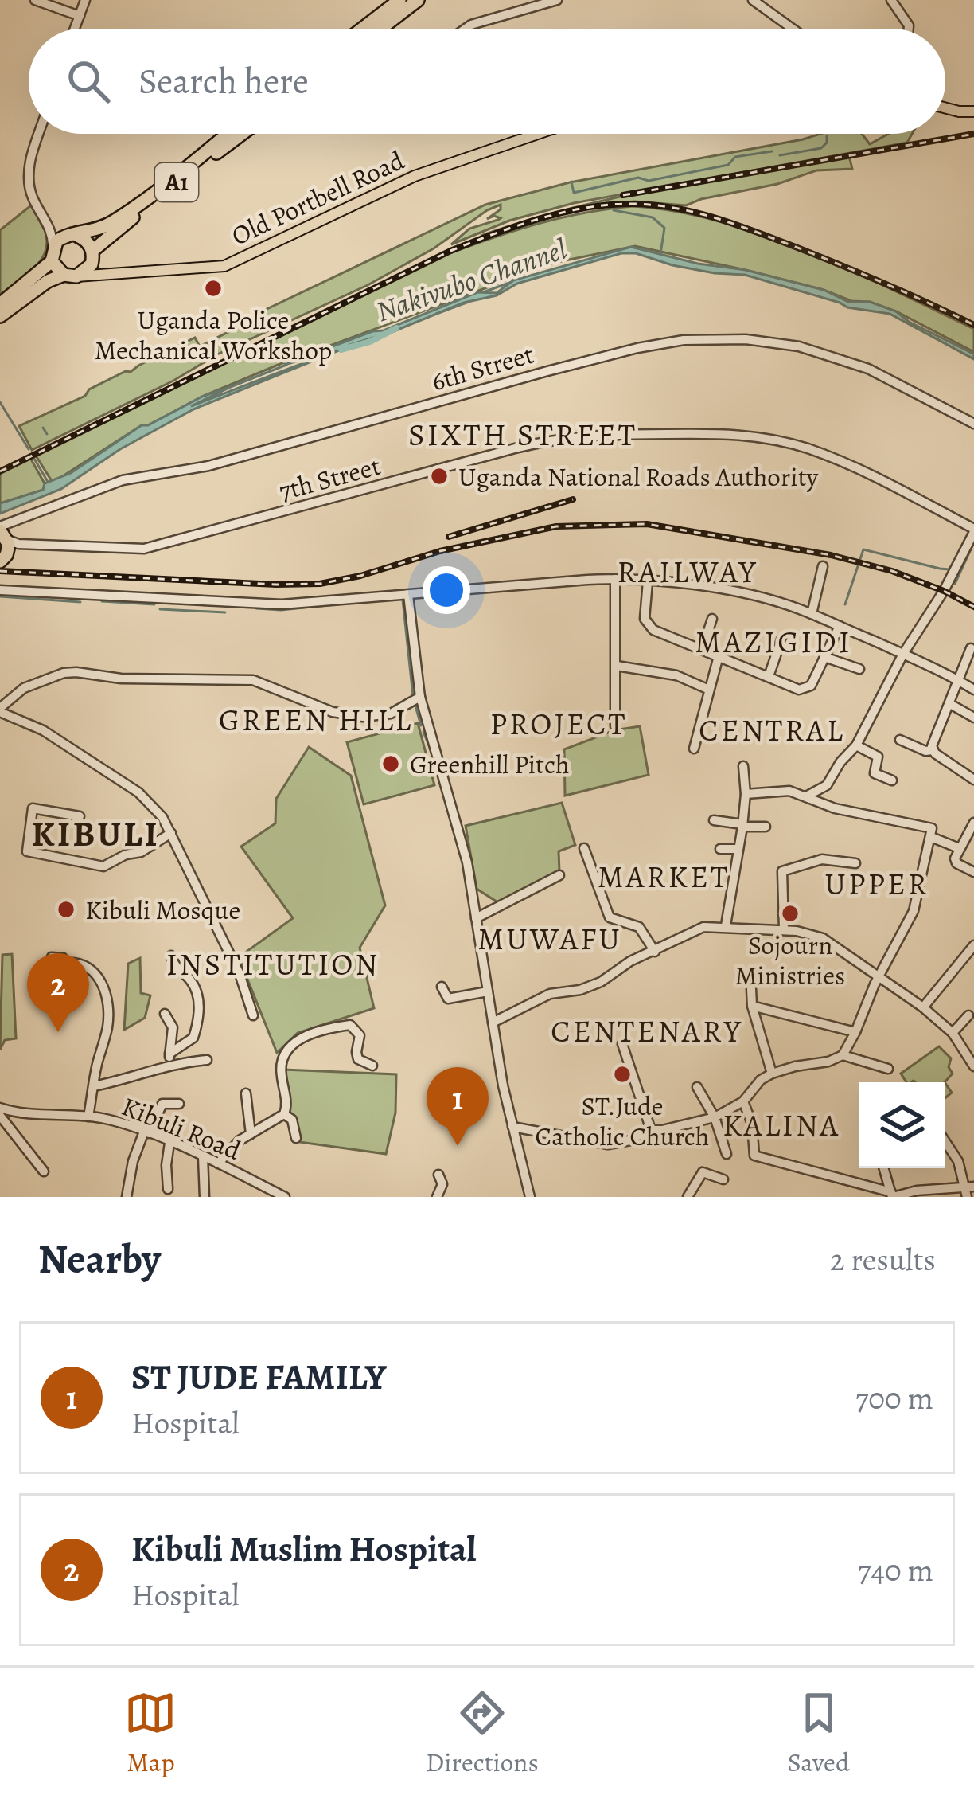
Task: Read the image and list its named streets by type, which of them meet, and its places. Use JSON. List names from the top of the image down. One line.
{"streets":{"highway":["A1"],"main road":["Old Portbell Road"],"street":["6th Street","7th Street","Kibuli Road"]},"crossings":[["A1","Old Portbell Road"],["6th Street","7th Street"]],"districts":["SIXTH STREET","RAILWAY","MAZIGIDI","GREEN HILL","PROJECT","CENTRAL","KIBULI","MARKET","UPPER","MUWAFU","INSTITUTION","CENTENARY","KALINA"],"water":["Nakivubo Channel"],"places":["Uganda Police Mechanical Workshop","Uganda National Roads Authority","Greenhill Pitch","Kibuli Mosque","Sojourn Ministries","ST.Jude Catholic Church"],"page":{"search":"Search here","pins":["2","1"],"heading":["Nearby","2 results"],"list":[{"mark":"1","name":"ST JUDE FAMILY","note":"Hospital","value":"700 m"},{"mark":"2","name":"Kibuli Muslim Hospital","note":"Hospital","value":"740 m"}],"nav":["Map","Directions","Saved"]}}
